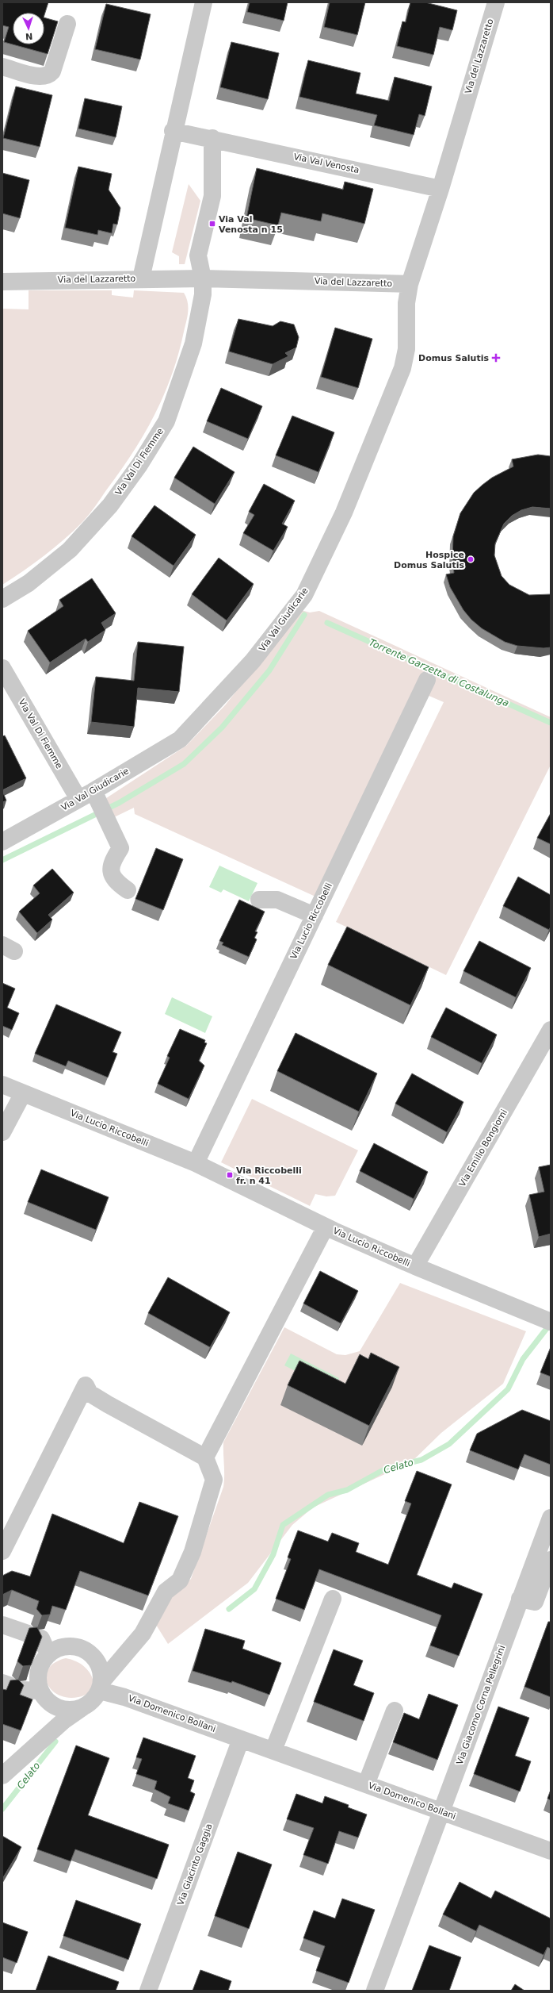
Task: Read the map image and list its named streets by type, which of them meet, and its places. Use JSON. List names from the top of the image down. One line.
{"streets":{"street":["Via del Lazzaretto","Via Val Venosta","Via Val Di Fiemme","Via Val Giudicarie","Via Lucio Riccobelli","Via Emilio Bongiorni","Via Giacomo Corna Pellegrini","Via Domenico Bollani","Via Giacinto Gaggia"]},"crossings":[["Via del Lazzaretto","Via Val Venosta"],["Via del Lazzaretto","Via Val Di Fiemme"],["Via del Lazzaretto","Via Val Giudicarie"],["Via Val Di Fiemme","Via Val Giudicarie"],["Via Lucio Riccobelli","Via Emilio Bongiorni"],["Via Giacomo Corna Pellegrini","Via Domenico Bollani"],["Via Domenico Bollani","Via Giacinto Gaggia"]],"water":["Torrente Garzetta di Costalunga","Celato"],"places":{"transit":["Via Val Venosta n 15","Via Riccobelli fr. n 41"],"health":["Domus Salutis"],"other":["Hospice Domus Salutis"]},"north":"bottom"}
